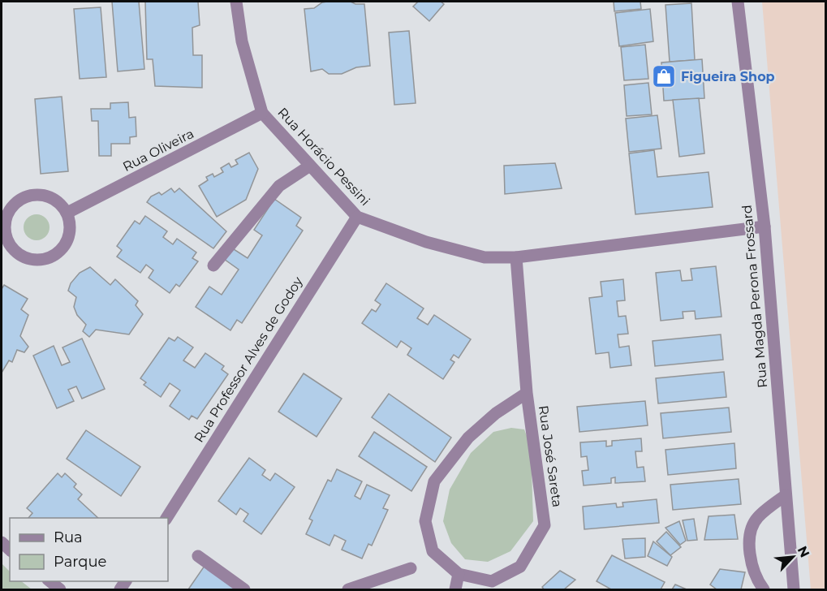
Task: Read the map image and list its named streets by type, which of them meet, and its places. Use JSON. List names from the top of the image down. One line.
{"streets":{"street":["Rua Oliveira","Rua Horácio Pessini","Rua Magda Perona Frossard","Rua Professor Alves de Godoy","Rua José Sareta"]},"crossings":[["Rua Oliveira","Rua Horácio Pessini"],["Rua Horácio Pessini","Rua Magda Perona Frossard"],["Rua Horácio Pessini","Rua Professor Alves de Godoy"],["Rua Horácio Pessini","Rua José Sareta"]],"places":{"shop":["Figueira Shop"]},"legend":["Rua","Parque"],"north":"top right"}
